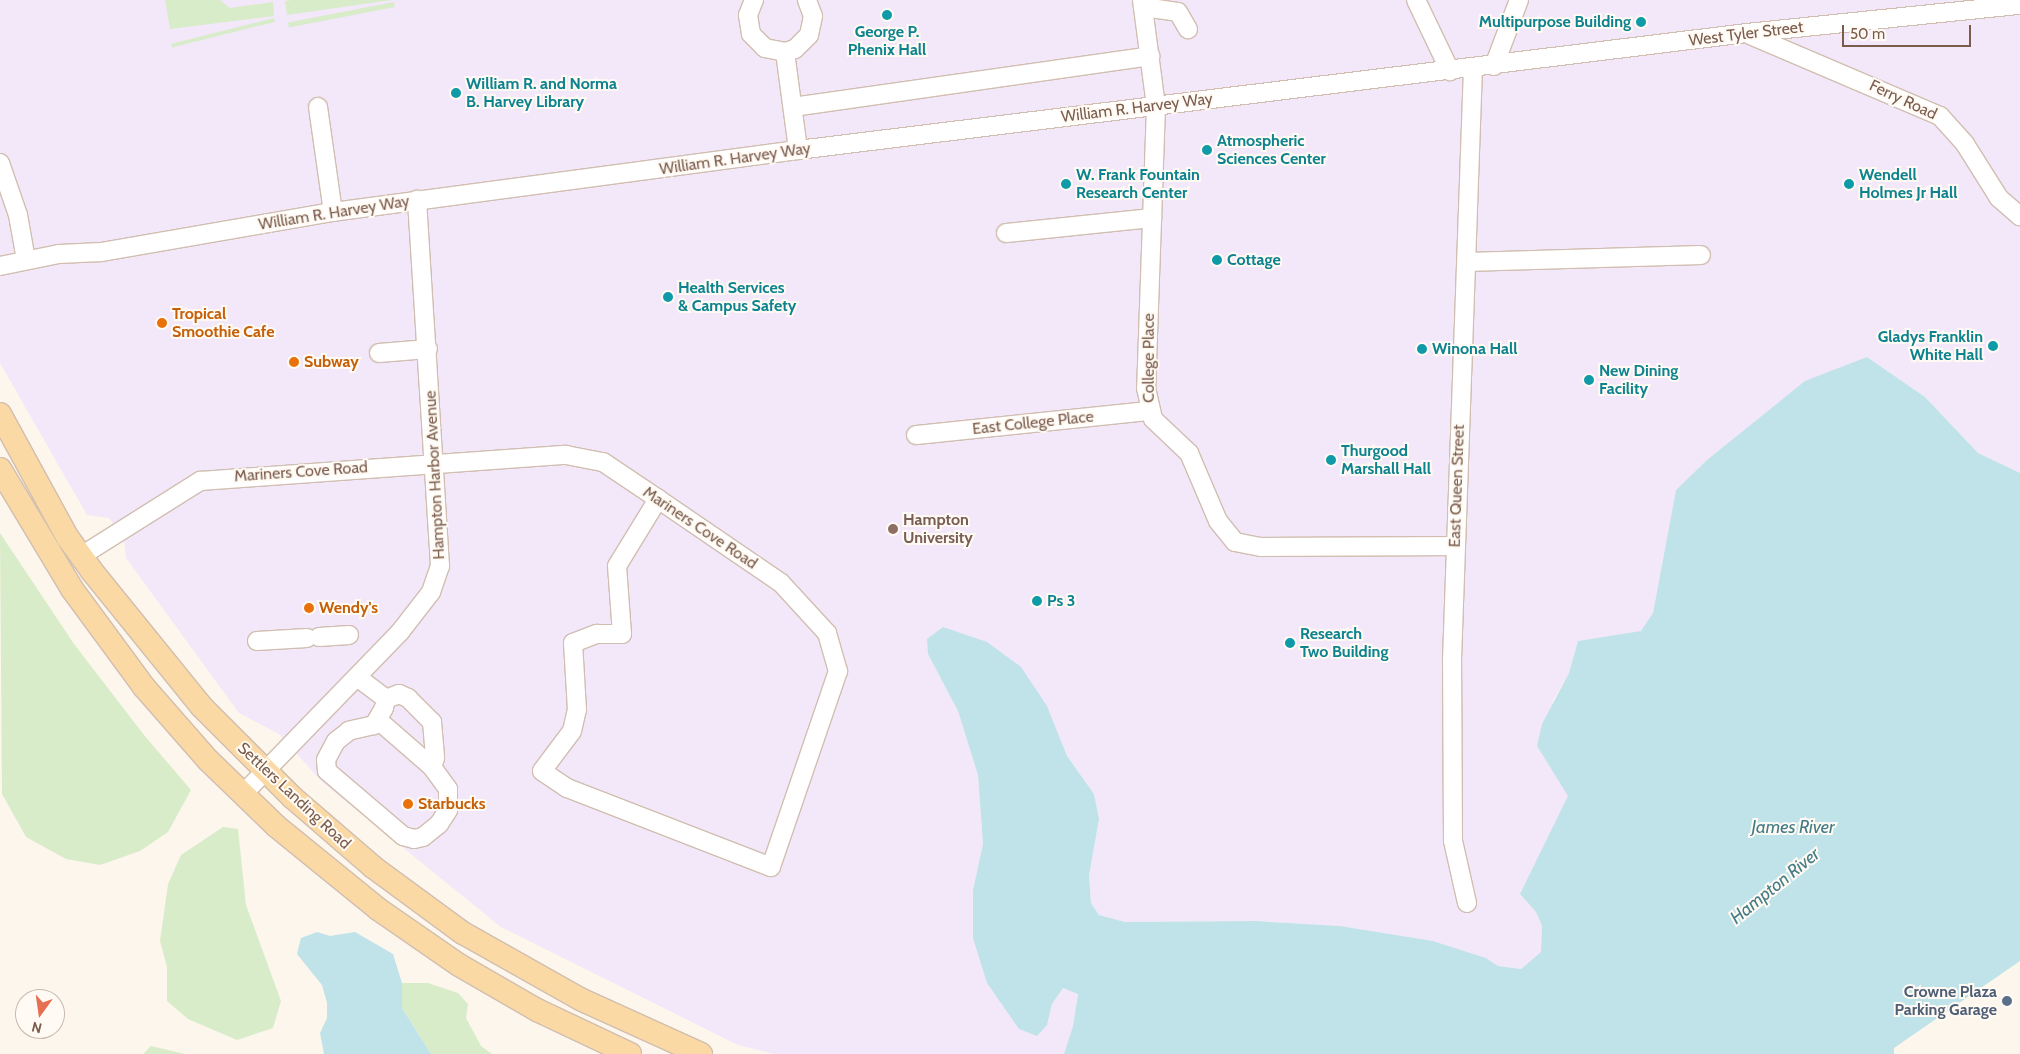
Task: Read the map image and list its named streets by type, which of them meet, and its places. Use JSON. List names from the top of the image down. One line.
{"streets":{"main road":["Settlers Landing Road"],"street":["West Tyler Street","Ferry Road","William R. Harvey Way","College Place","East College Place","Mariners Cove Road","Hampton Harbor Avenue","East Queen Street"]},"crossings":[["West Tyler Street","Ferry Road"],["West Tyler Street","William R. Harvey Way"],["West Tyler Street","East Queen Street"],["William R. Harvey Way","College Place"],["William R. Harvey Way","Hampton Harbor Avenue"],["William R. Harvey Way","East Queen Street"],["College Place","East College Place"],["College Place","East Queen Street"],["Mariners Cove Road","Hampton Harbor Avenue"],["Mariners Cove Road","Settlers Landing Road"],["Hampton Harbor Avenue","Settlers Landing Road"]],"water":["James River","Hampton River"],"places":["George P. Phenix Hall","Multipurpose Building","William R. and Norma B. Harvey Library","Atmospheric Sciences Center","W. Frank Fountain Research Center","Wendell Holmes Jr Hall","Cottage","Health Services & Campus Safety","Tropical Smoothie Cafe","Gladys Franklin White Hall","Winona Hall","Subway","New Dining Facility","Thurgood Marshall Hall","Hampton University","Ps 3","Wendy's","Research Two Building","Starbucks","Crowne Plaza Parking Garage"],"scale_bar":"50 m","north":"bottom"}
